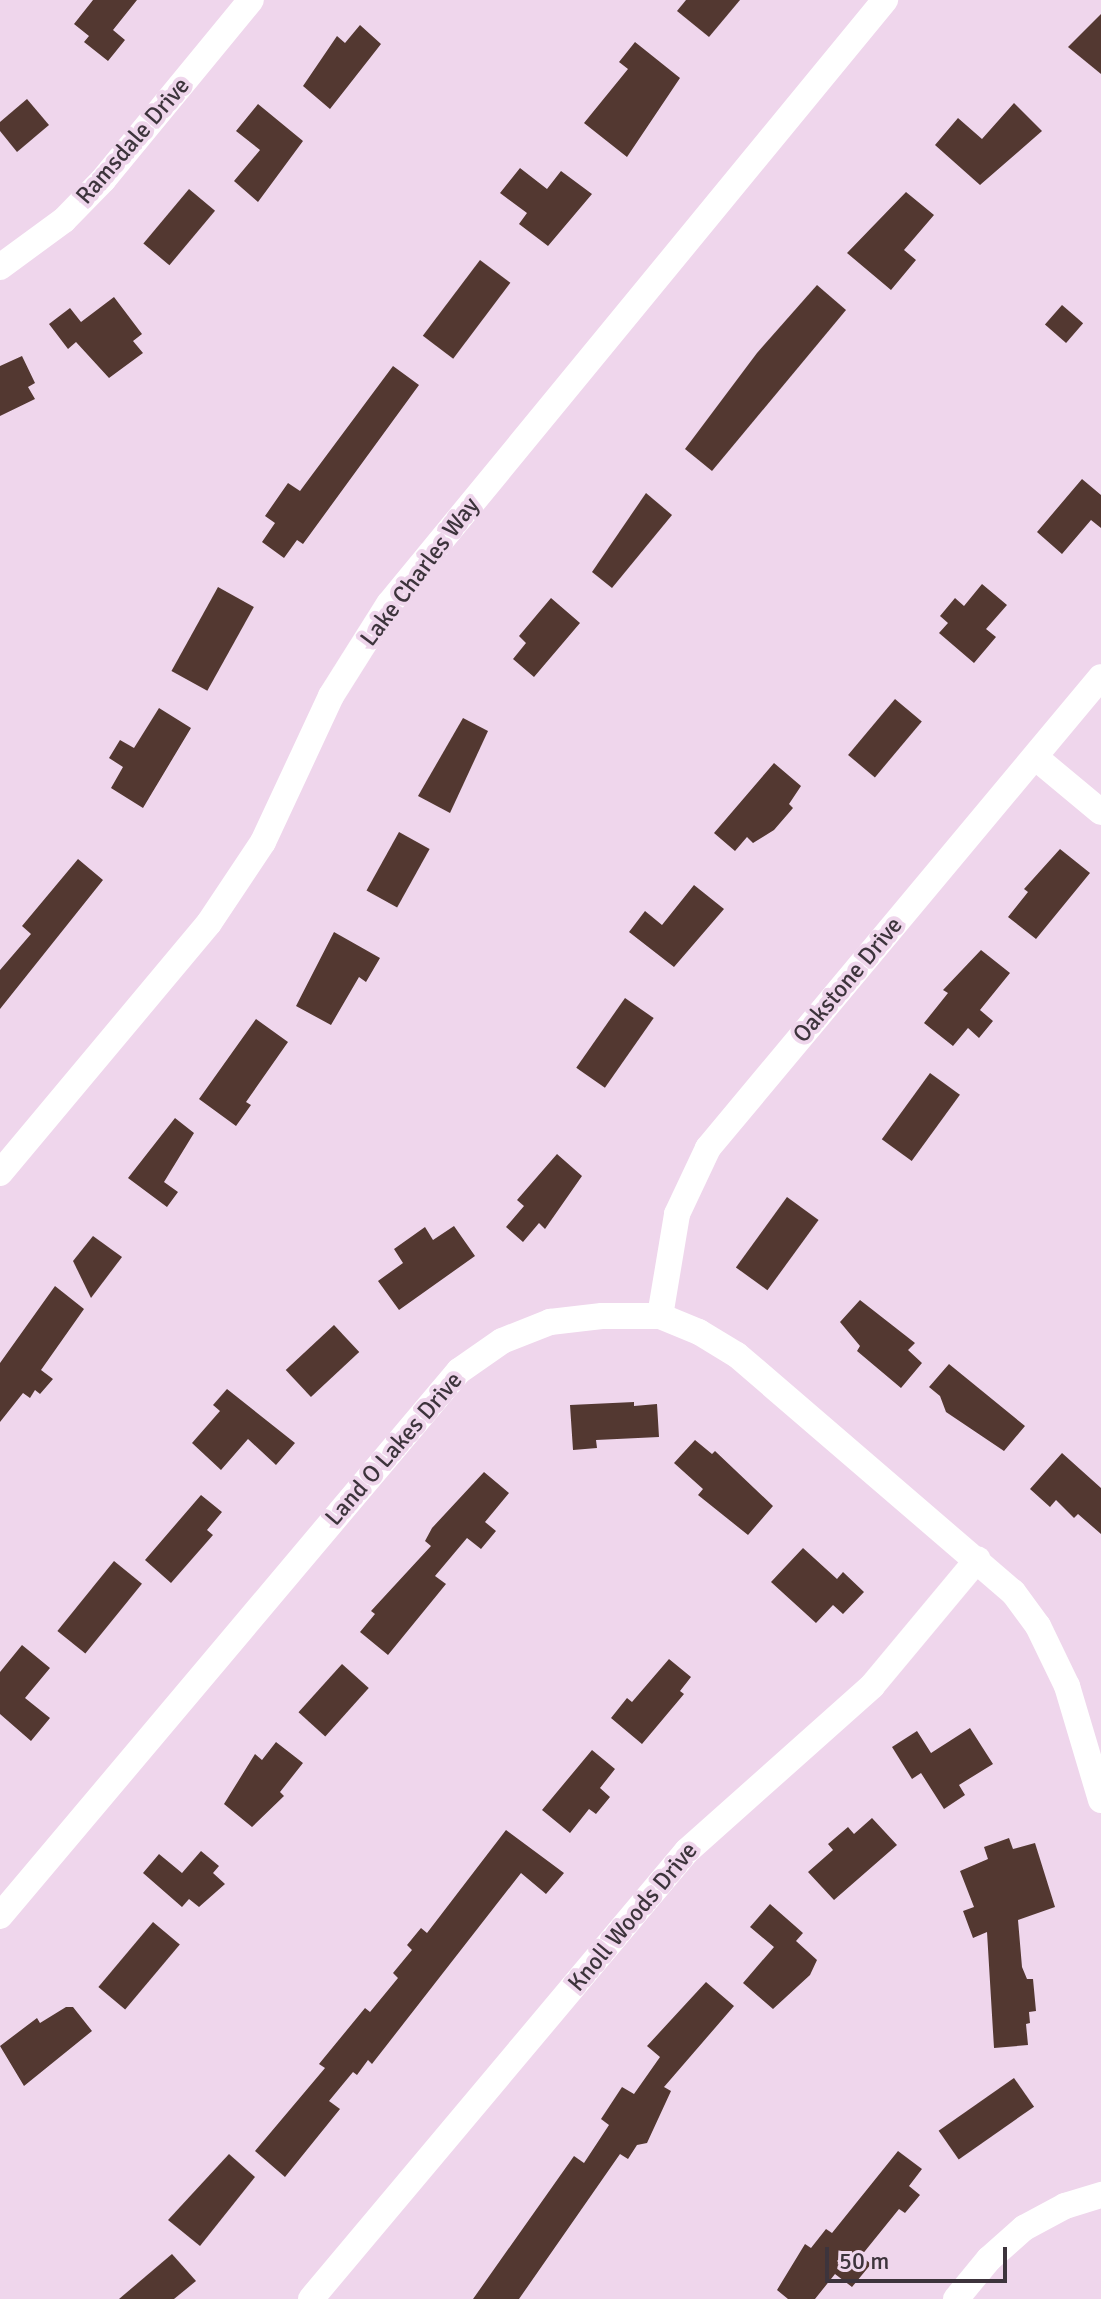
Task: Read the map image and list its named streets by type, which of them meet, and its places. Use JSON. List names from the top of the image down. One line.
{"streets":{"street":["Ramsdale Drive","Lake Charles Way","Oakstone Drive","Land O Lakes Drive","Knoll Woods Drive"]},"crossings":[["Oakstone Drive","Land O Lakes Drive"],["Land O Lakes Drive","Knoll Woods Drive"]],"scale_bar":"50 m"}
